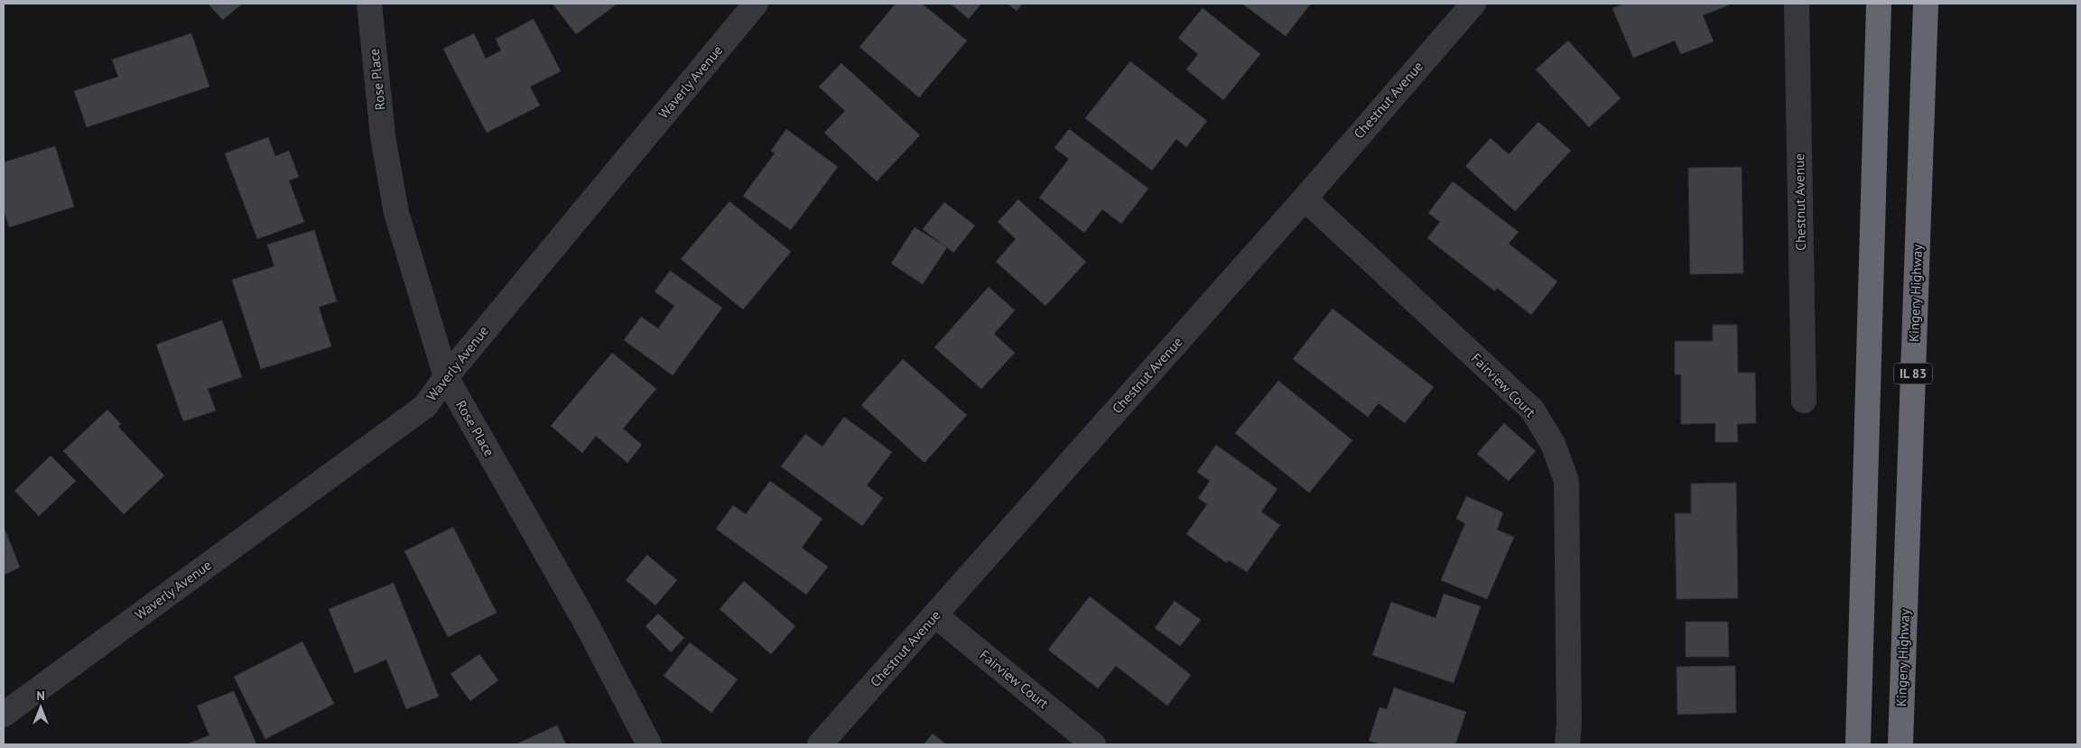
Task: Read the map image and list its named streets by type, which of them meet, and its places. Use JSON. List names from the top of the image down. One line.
{"streets":{"highway":["Kingery Highway","IL 83"],"street":["Rose Place","Waverly Avenue","Chestnut Avenue","Fairview Court"]},"crossings":[["Rose Place","Waverly Avenue"],["Chestnut Avenue","Fairview Court"]],"north":"top"}
